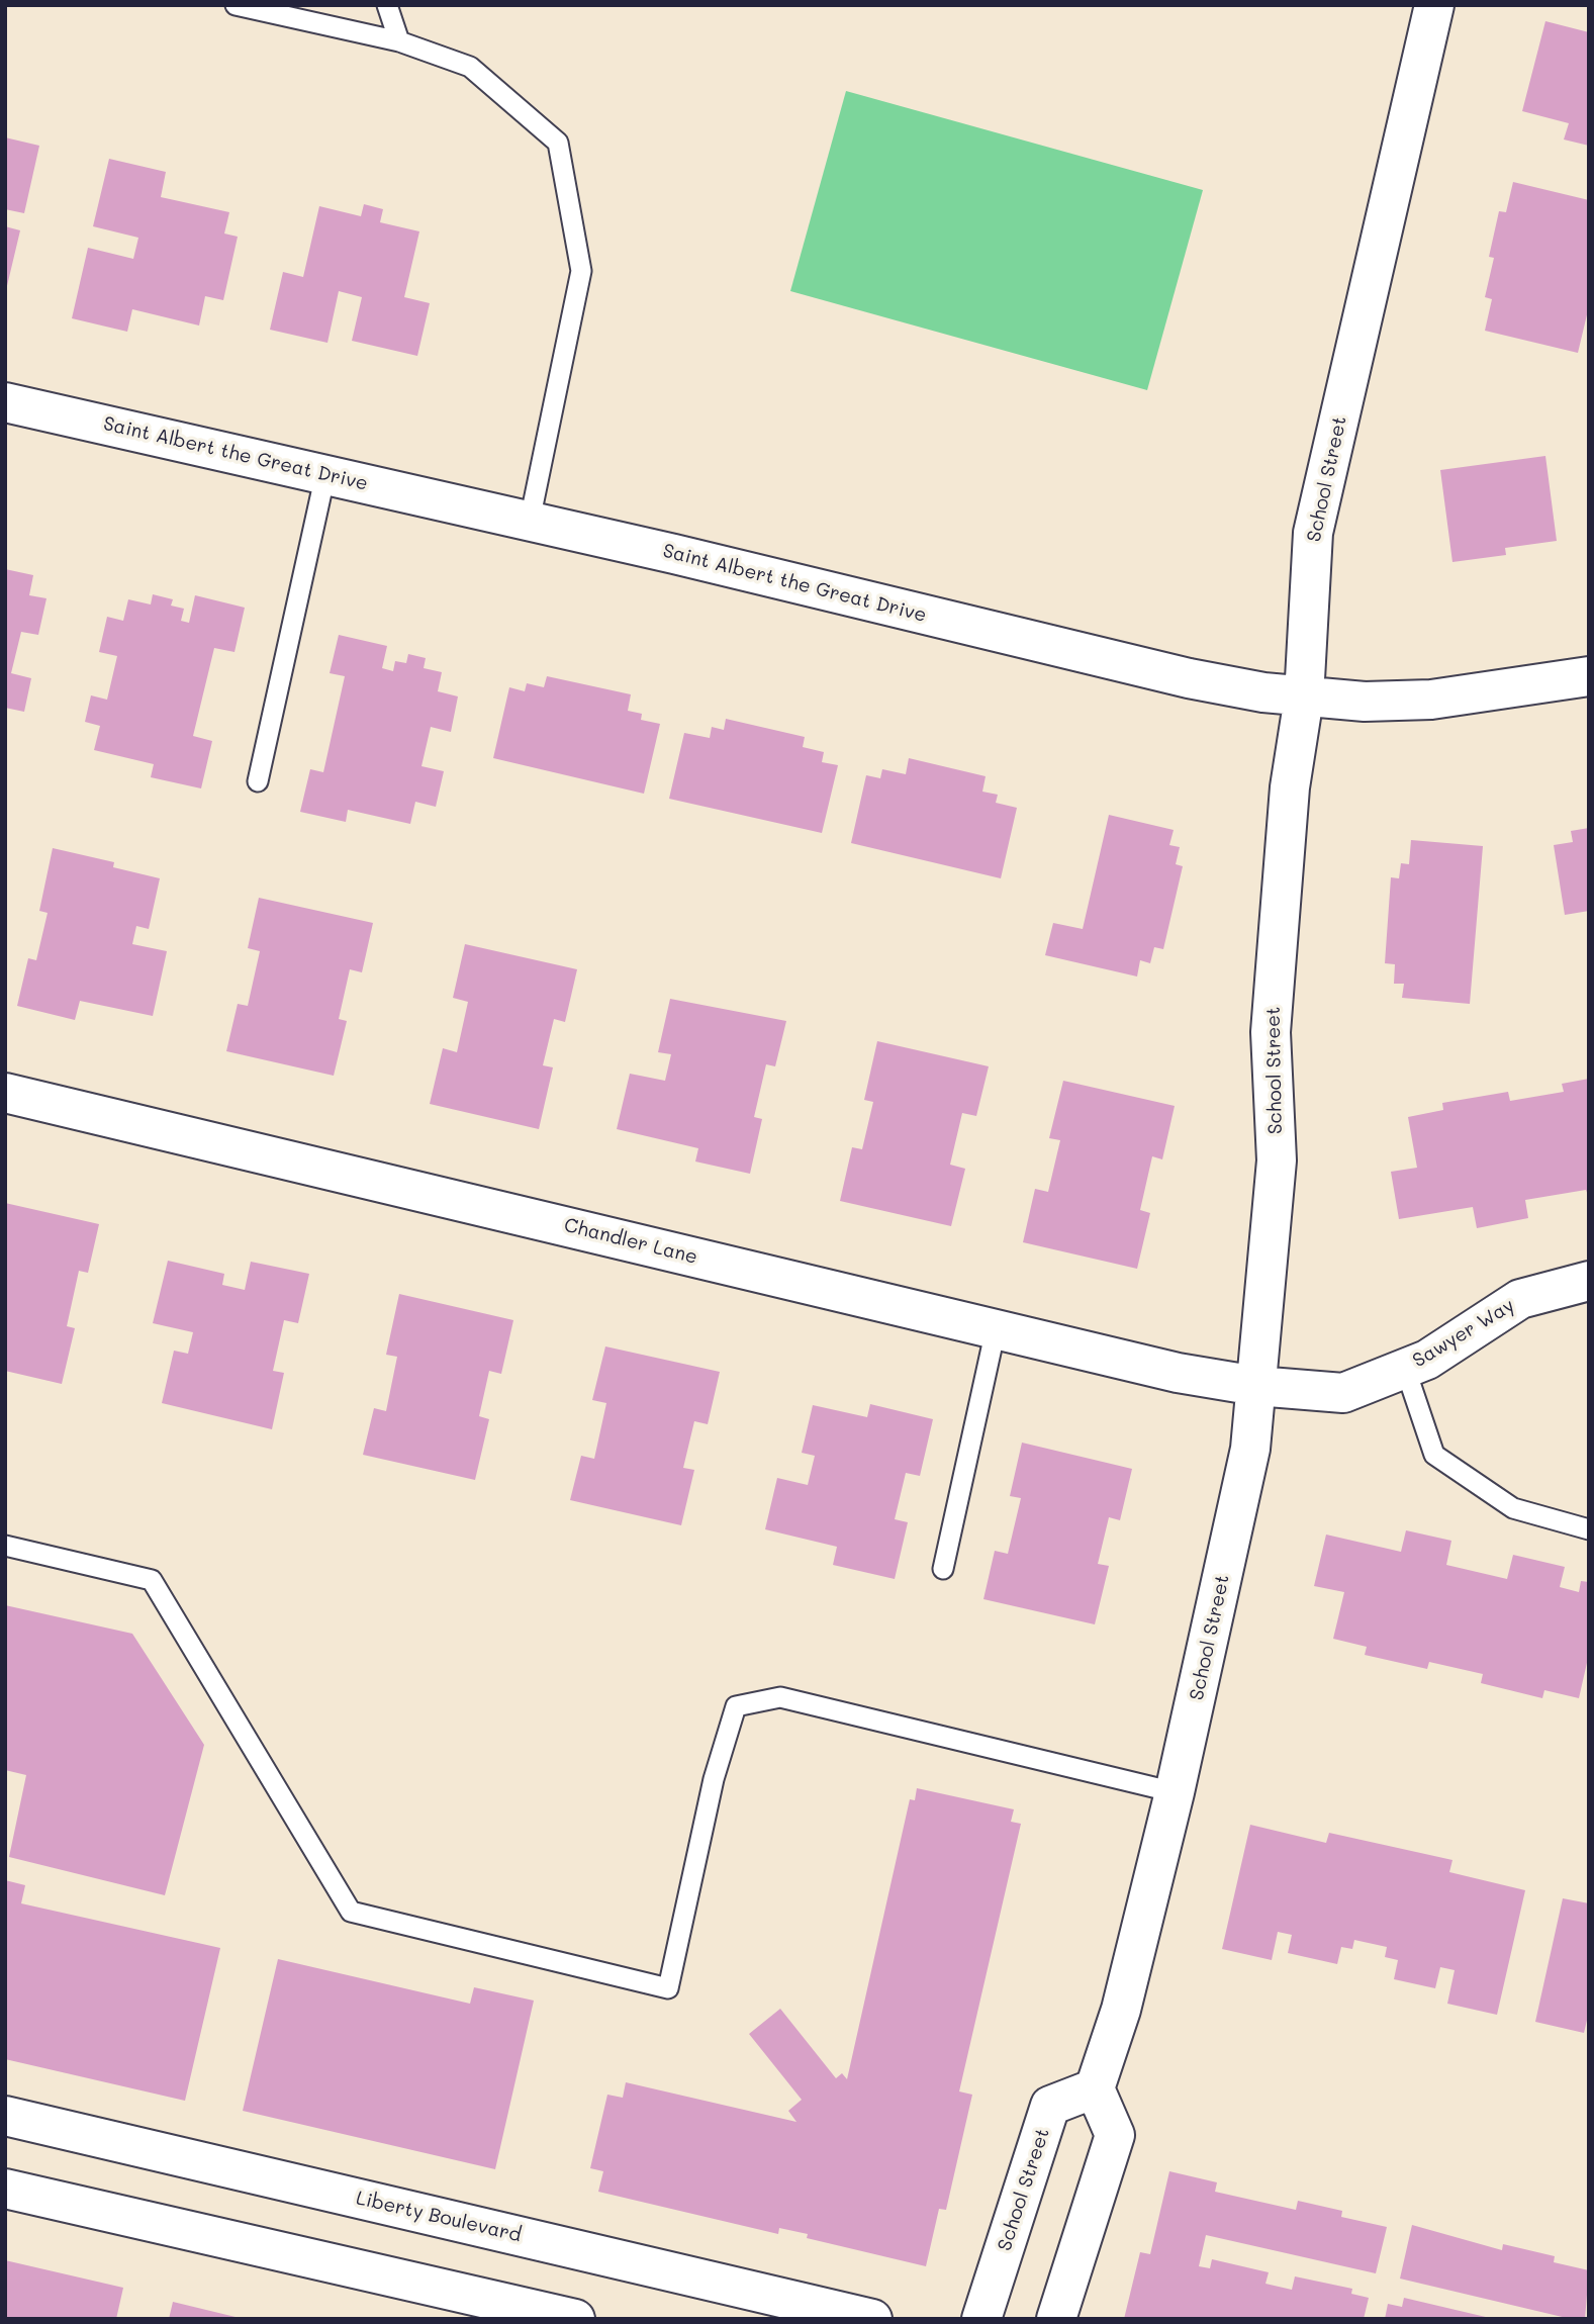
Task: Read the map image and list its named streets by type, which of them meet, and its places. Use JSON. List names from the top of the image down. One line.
{"streets":{"street":["Saint Albert the Great Drive","School Street","Chandler Lane","Sawyer Way","Liberty Boulevard"]},"crossings":[["Saint Albert the Great Drive","School Street"],["School Street","Chandler Lane"],["School Street","Sawyer Way"],["Chandler Lane","Sawyer Way"]]}
